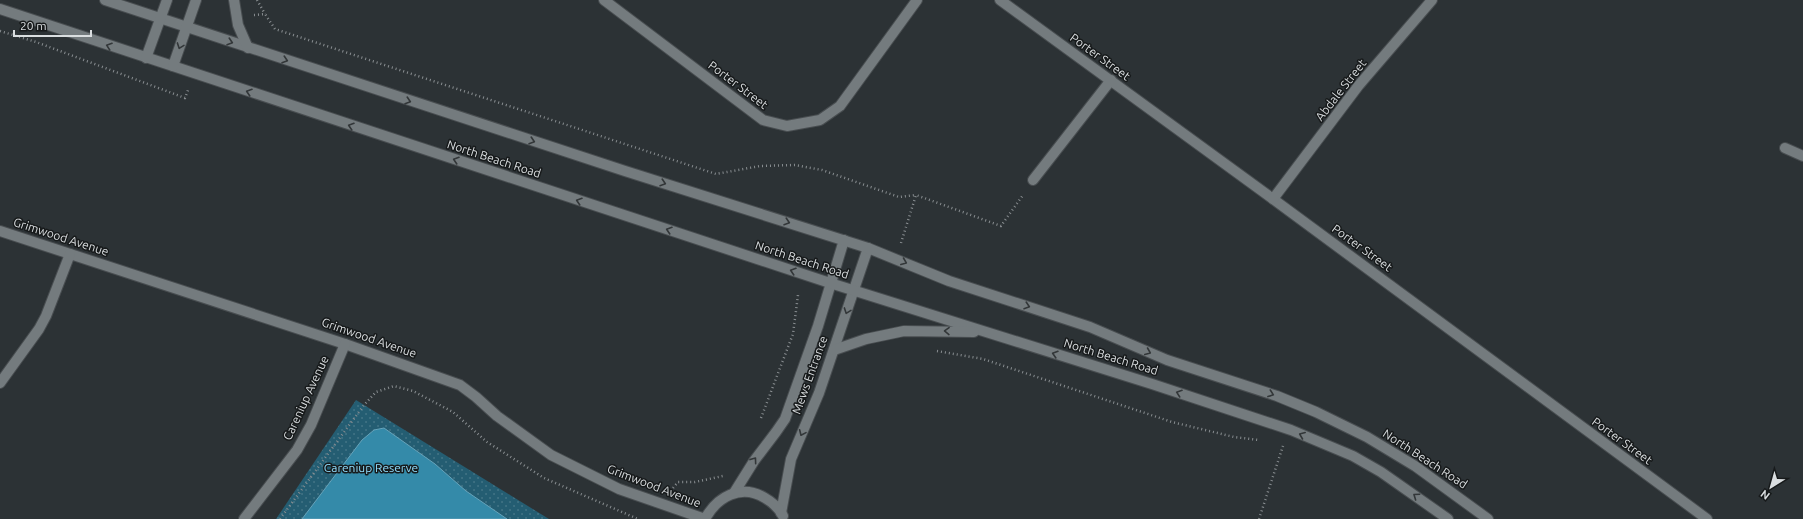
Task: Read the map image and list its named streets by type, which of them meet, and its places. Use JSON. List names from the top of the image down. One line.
{"streets":{"street":["Porter Street","Abdale Street","North Beach Road","Grimwood Avenue","Mews Entrance","Careniup Avenue"]},"crossings":[["Porter Street","Abdale Street"],["North Beach Road","Mews Entrance"],["Grimwood Avenue","Careniup Avenue"]],"parks":["Careniup Reserve"],"scale_bar":"20 m","north":"bottom left"}
